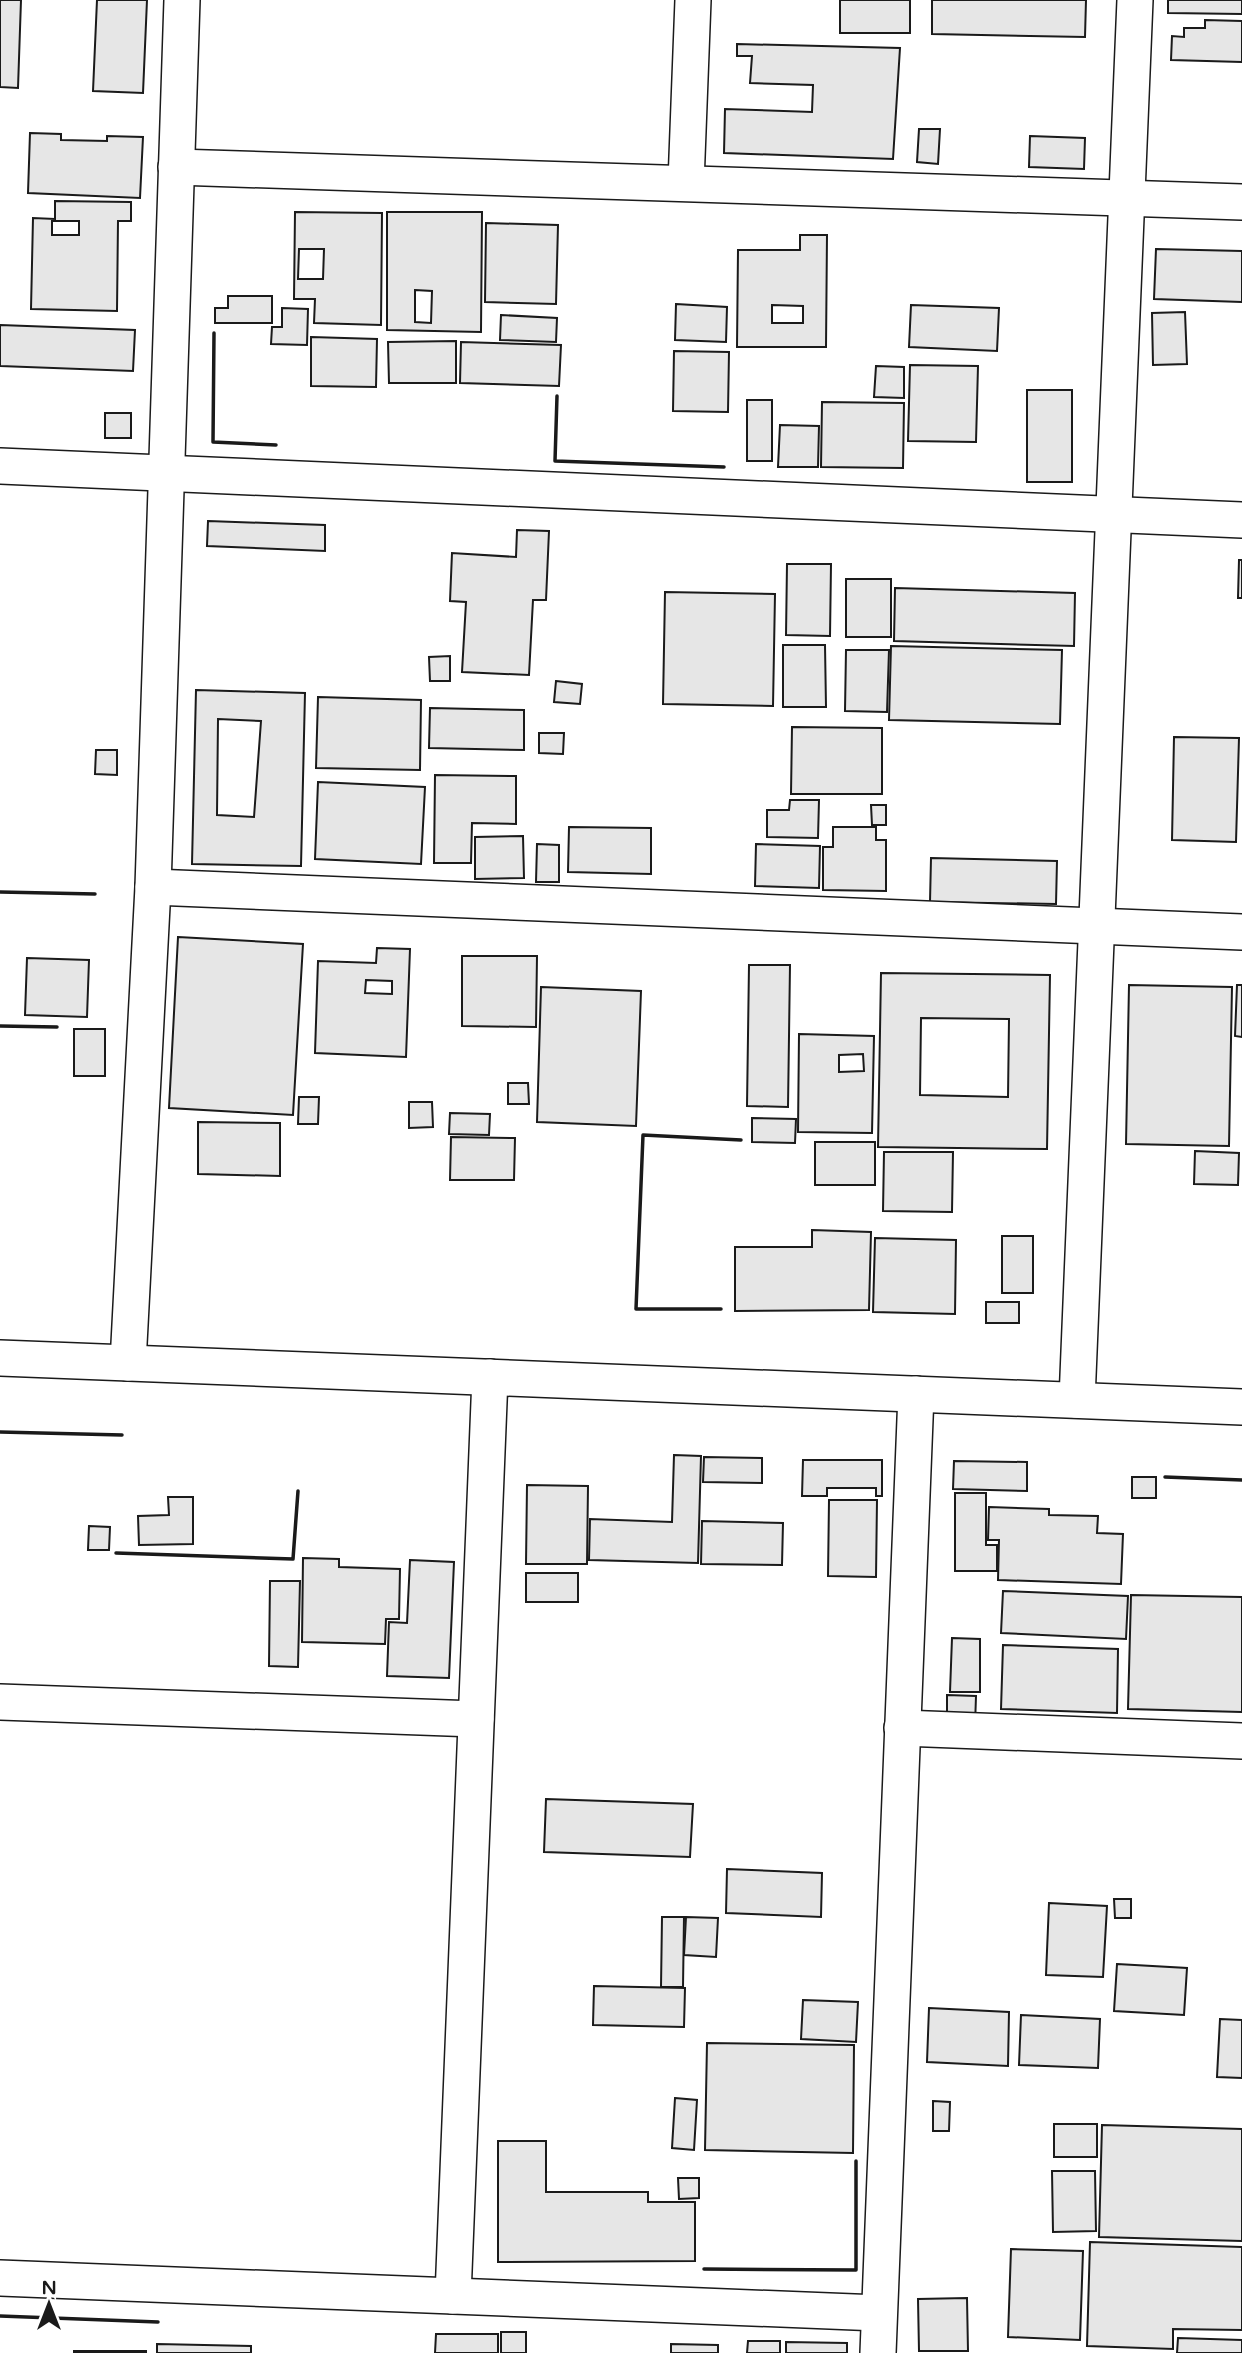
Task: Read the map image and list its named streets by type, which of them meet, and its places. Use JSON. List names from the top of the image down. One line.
{"north":"top"}
